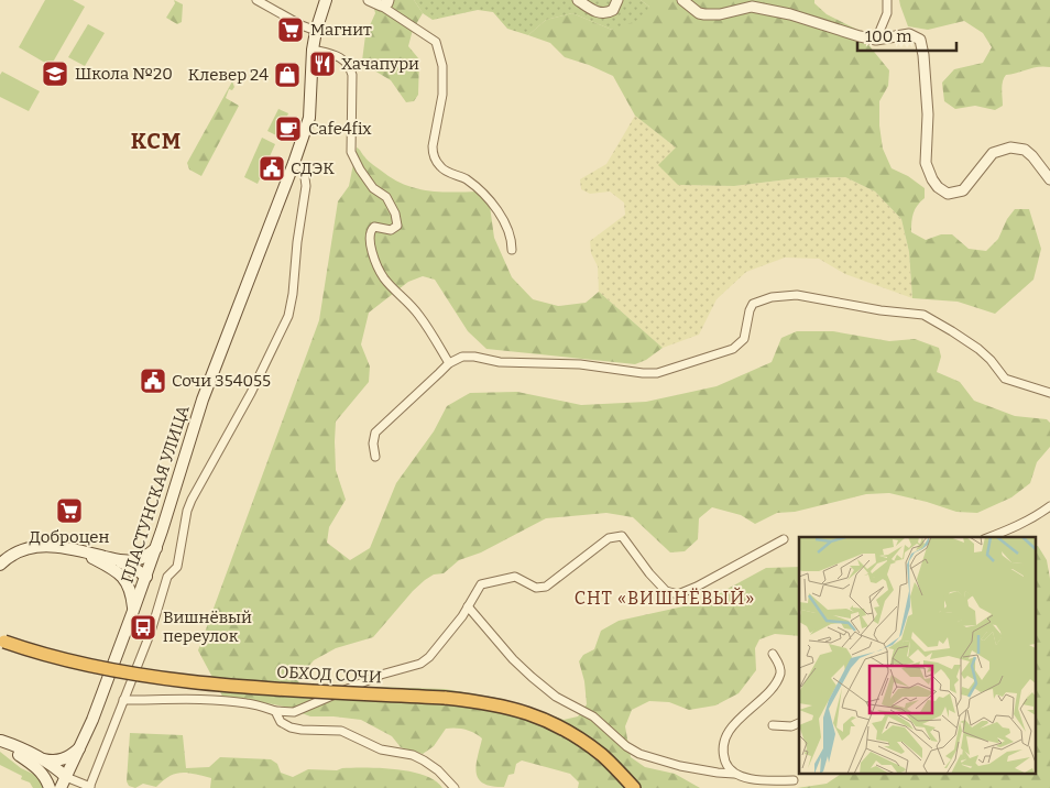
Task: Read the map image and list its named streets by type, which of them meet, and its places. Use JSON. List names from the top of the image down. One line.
{"streets":{"highway":["ОБХОД СОЧИ"],"main road":["ПЛАСТУНСКАЯ УЛИЦА"]},"districts":["КСМ","СНТ «ВИШНЁВЫЙ»"],"places":{"supermarket":["Магнит","Доброцен"],"restaurant":["Хачапури"],"school or university":["Школа №20"],"shop":["Клевер 24"],"cafe":["Cafe4fix"],"public building":["СДЭК","Сочи 354055"],"bus stop":["Вишнёвый переулок"]},"scale_bar":"100 m"}
